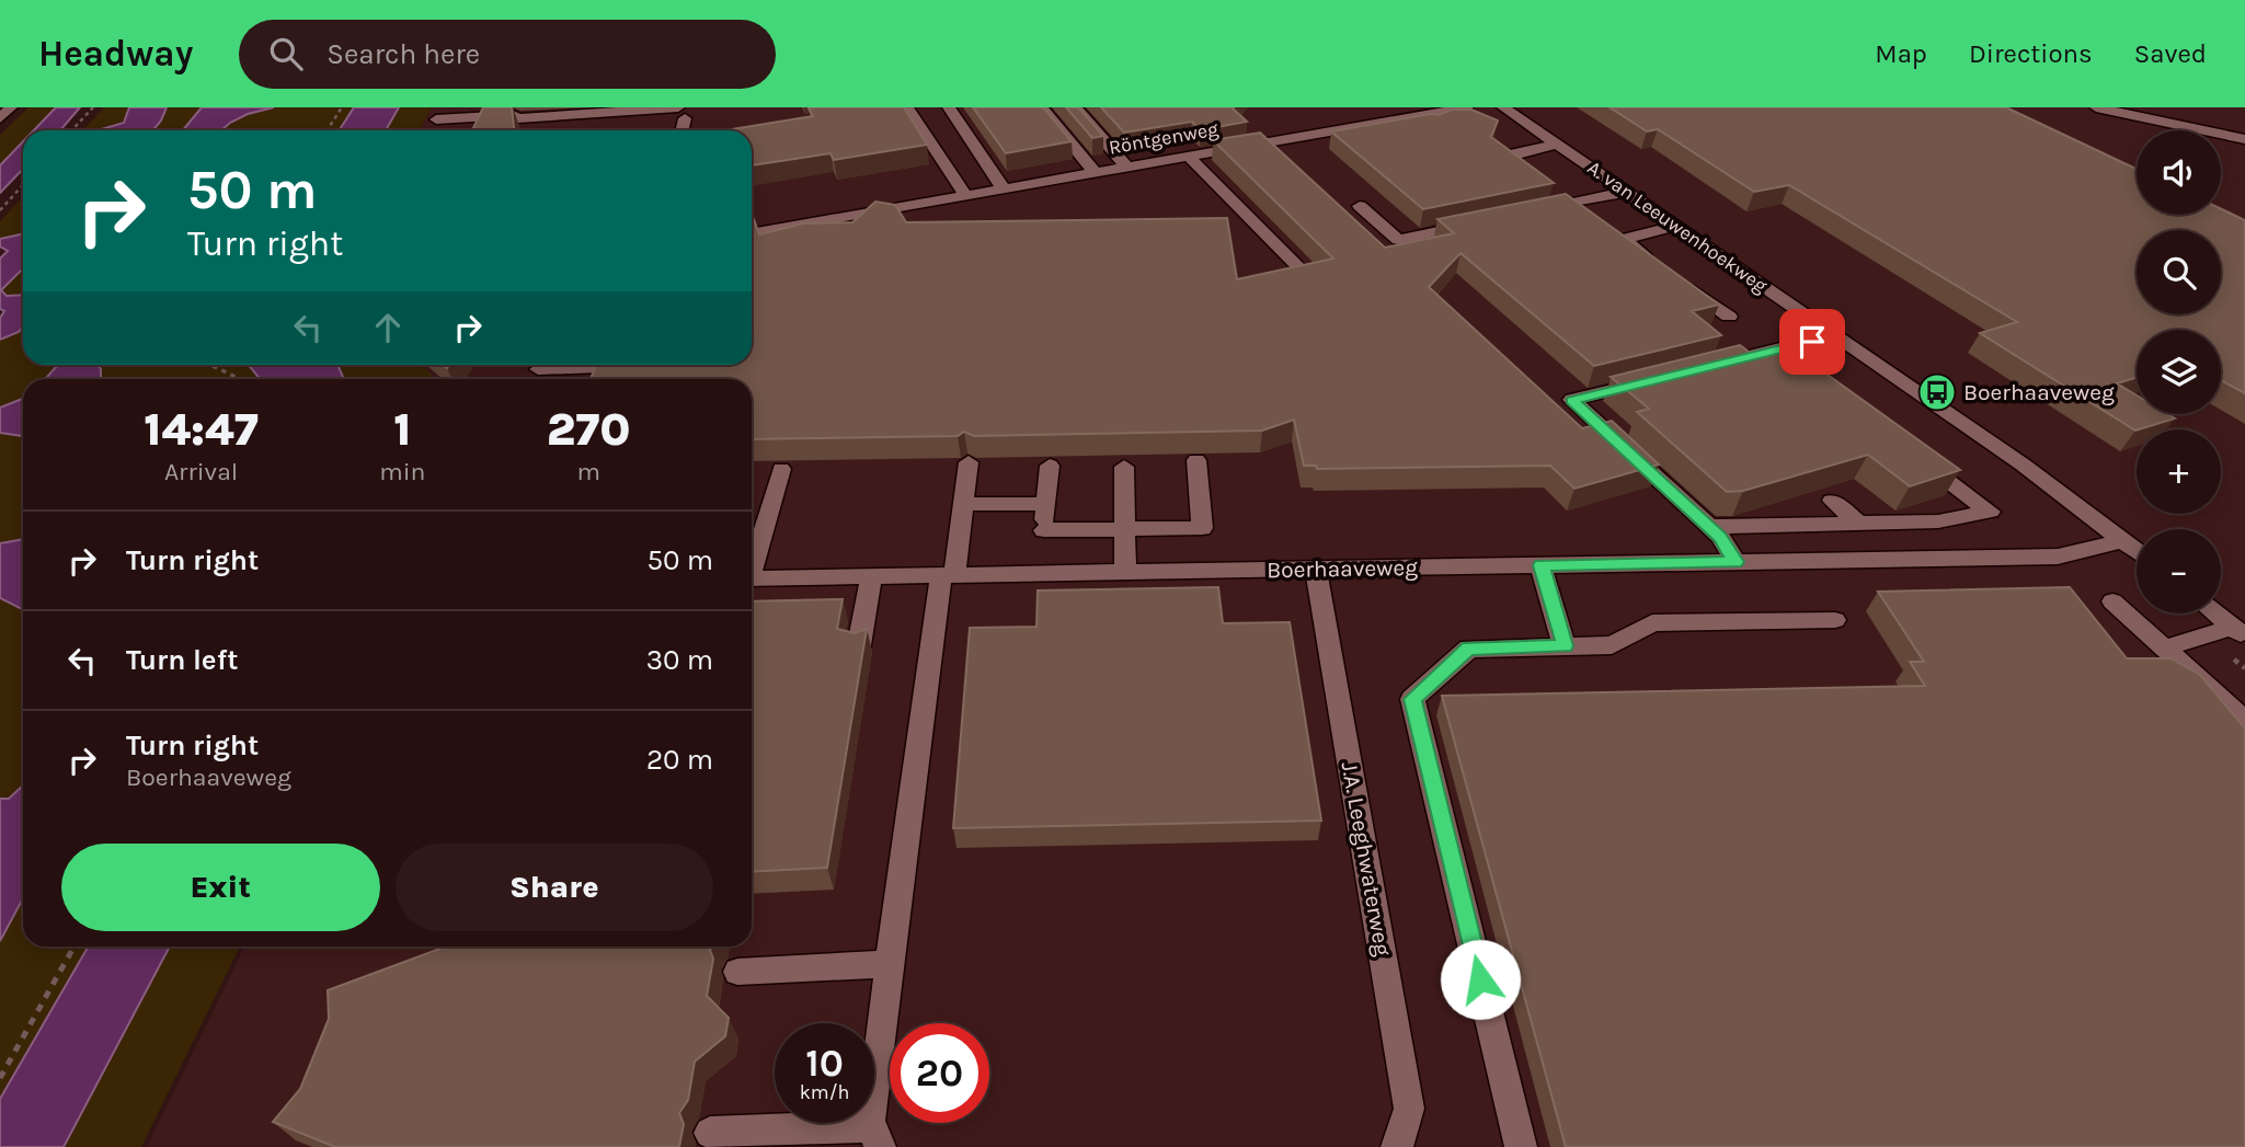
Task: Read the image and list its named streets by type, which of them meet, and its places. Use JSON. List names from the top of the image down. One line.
{"streets":{"street":["Röntgenweg","A. van Leeuwenhoekweg","Boerhaaveweg","J.A. Leeghwaterweg"]},"crossings":[["A. van Leeuwenhoekweg","Boerhaaveweg"],["Boerhaaveweg","J.A. Leeghwaterweg"]],"places":{"bus stop":["Boerhaaveweg"]},"page":{"header":"Headway","search":"Search here","nav":["Map","Directions","Saved"],"map_buttons":["+","−"],"turn":["50 m","Turn right"],"eta":["14:47","Arrival","1","min","270","m"],"list":[{"name":"Turn right","value":"50 m"},{"name":"Turn left","value":"30 m"},{"name":"Turn right","note":"Boerhaaveweg","value":"20 m"}],"buttons":["Exit","Share"],"speed":"10 km/h","limit":"20"}}
